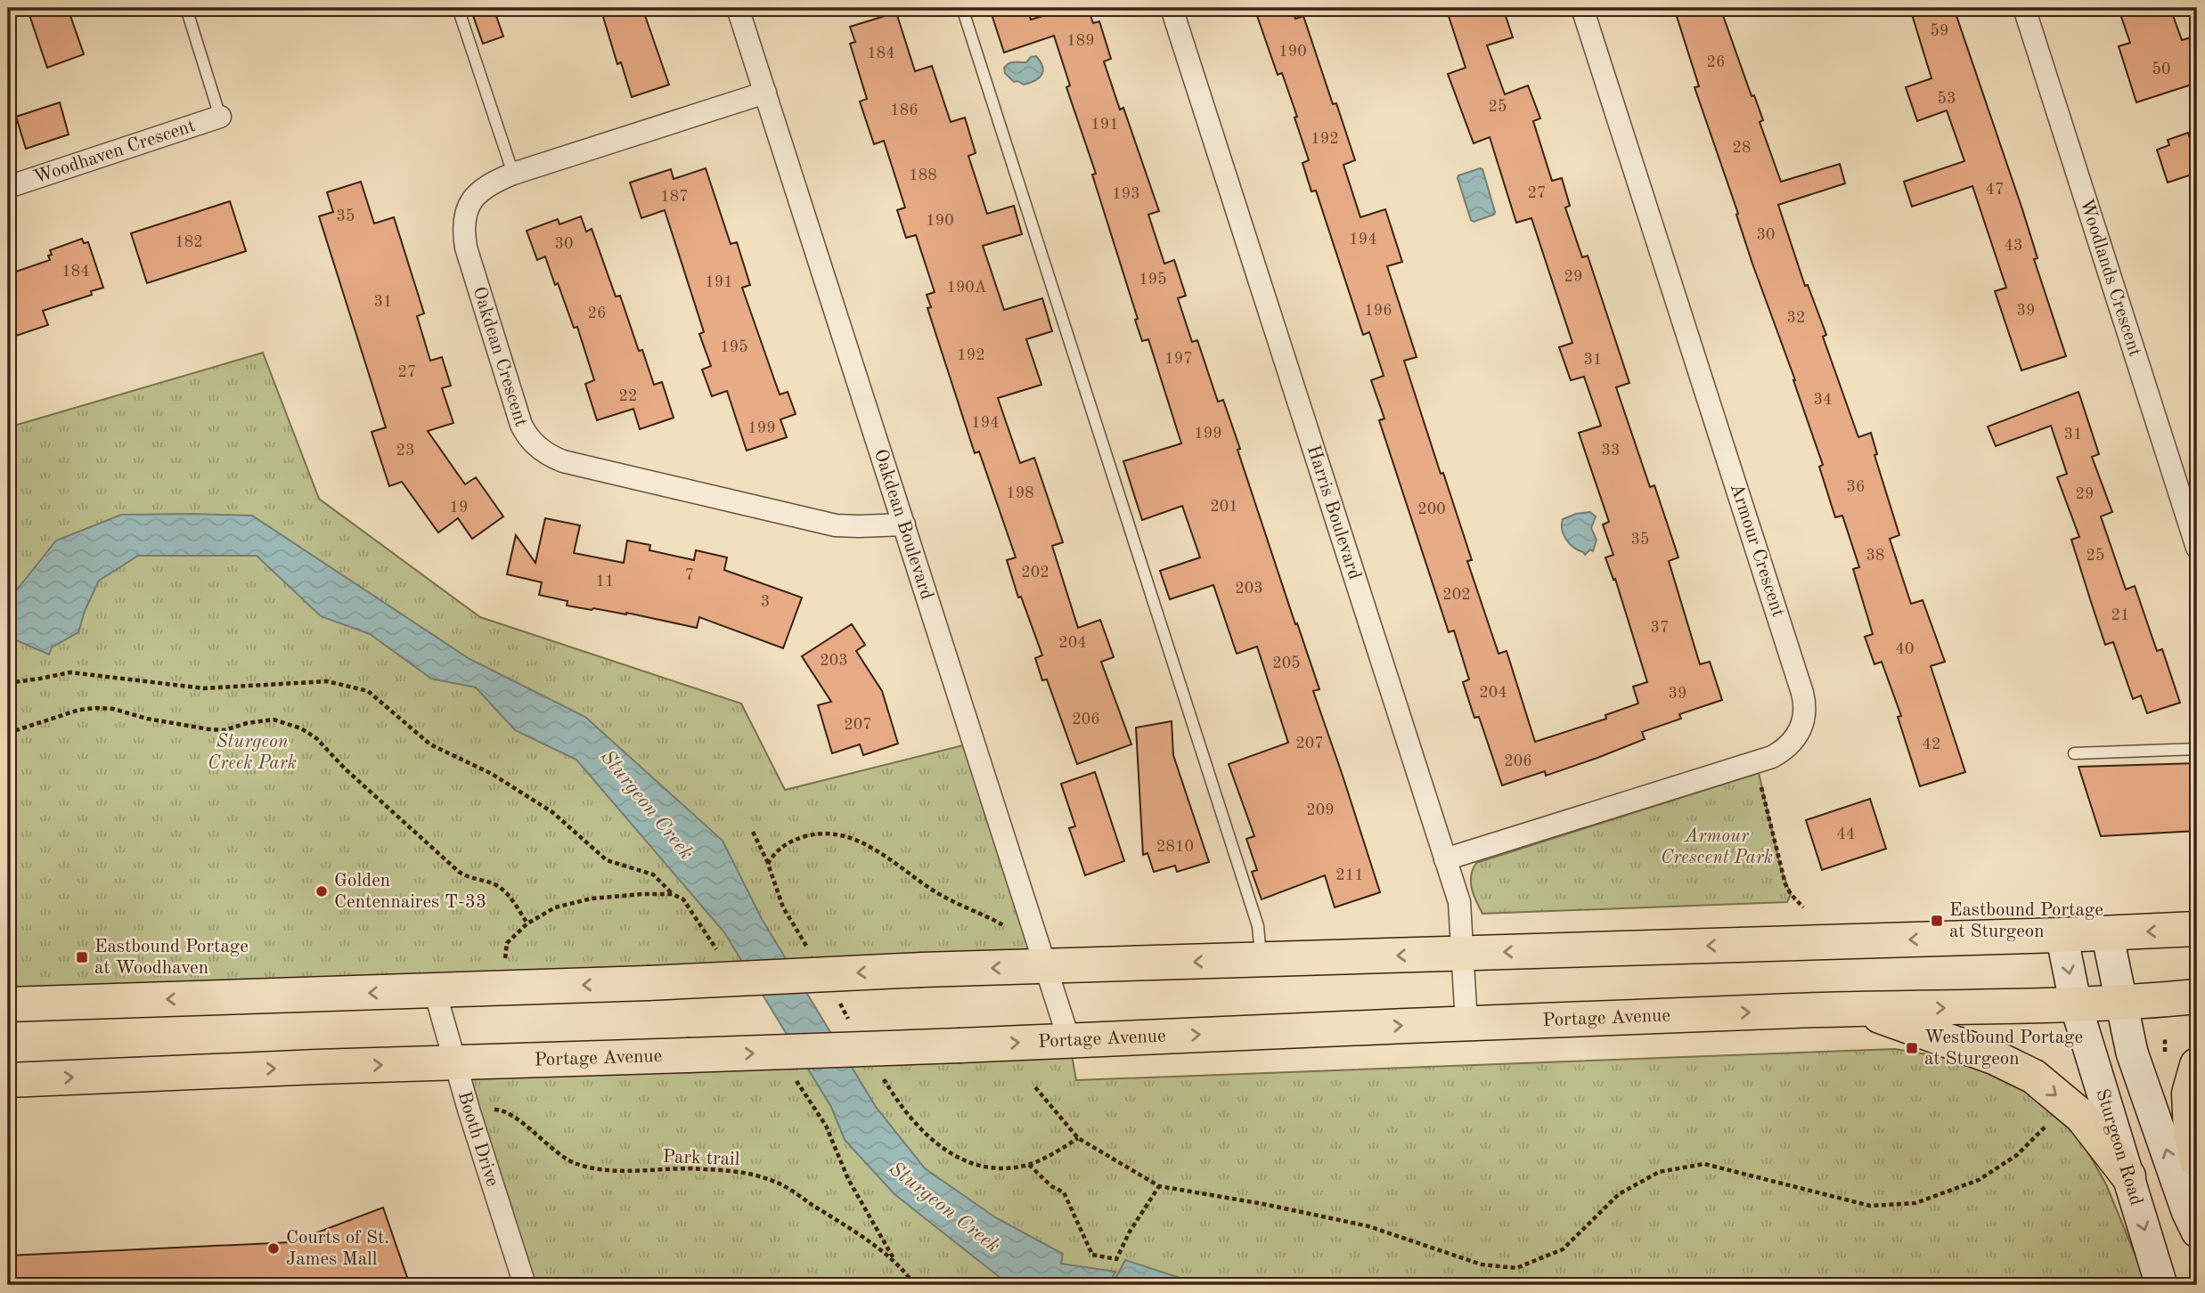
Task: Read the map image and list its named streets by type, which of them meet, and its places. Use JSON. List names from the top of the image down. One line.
{"streets":{"highway":["Portage Avenue"],"main road":["Sturgeon Road"],"street":["Woodhaven Crescent","Woodlands Crescent","Oakdean Crescent","Harris Boulevard","Oakdean Boulevard","Armour Crescent","Booth Drive"],"path":["Park trail"]},"crossings":[["Oakdean Crescent","Oakdean Boulevard"],["Harris Boulevard","Armour Crescent"],["Harris Boulevard","Portage Avenue"],["Oakdean Boulevard","Portage Avenue"],["Portage Avenue","Booth Drive"],["Portage Avenue","Sturgeon Road"],["Booth Drive","Park trail"]],"water":["Sturgeon Creek"],"parks":["Sturgeon Creek Park","Armour Crescent Park"],"places":{"other":["Golden Centennaires T-33","Courts of St. James Mall"],"transit":["Eastbound Portage at Sturgeon","Eastbound Portage at Woodhaven","Westbound Portage at Sturgeon"]},"house_numbers":["59","189","190","184","26","50","53","25","186","191","192","28","188","47","27","193","187","35","190","30","194","182","30","43","184","29","195","191","190A","31","196","39","26","32","195","192","197","31","27","22","34","194","199","199","31","23","33","36","198","29","201","19","200","35","38","25","202","7","11","203","202","3","21","37","204","40","203","205","204","39","206","207","207","42","206","209","44","2810","211"]}
